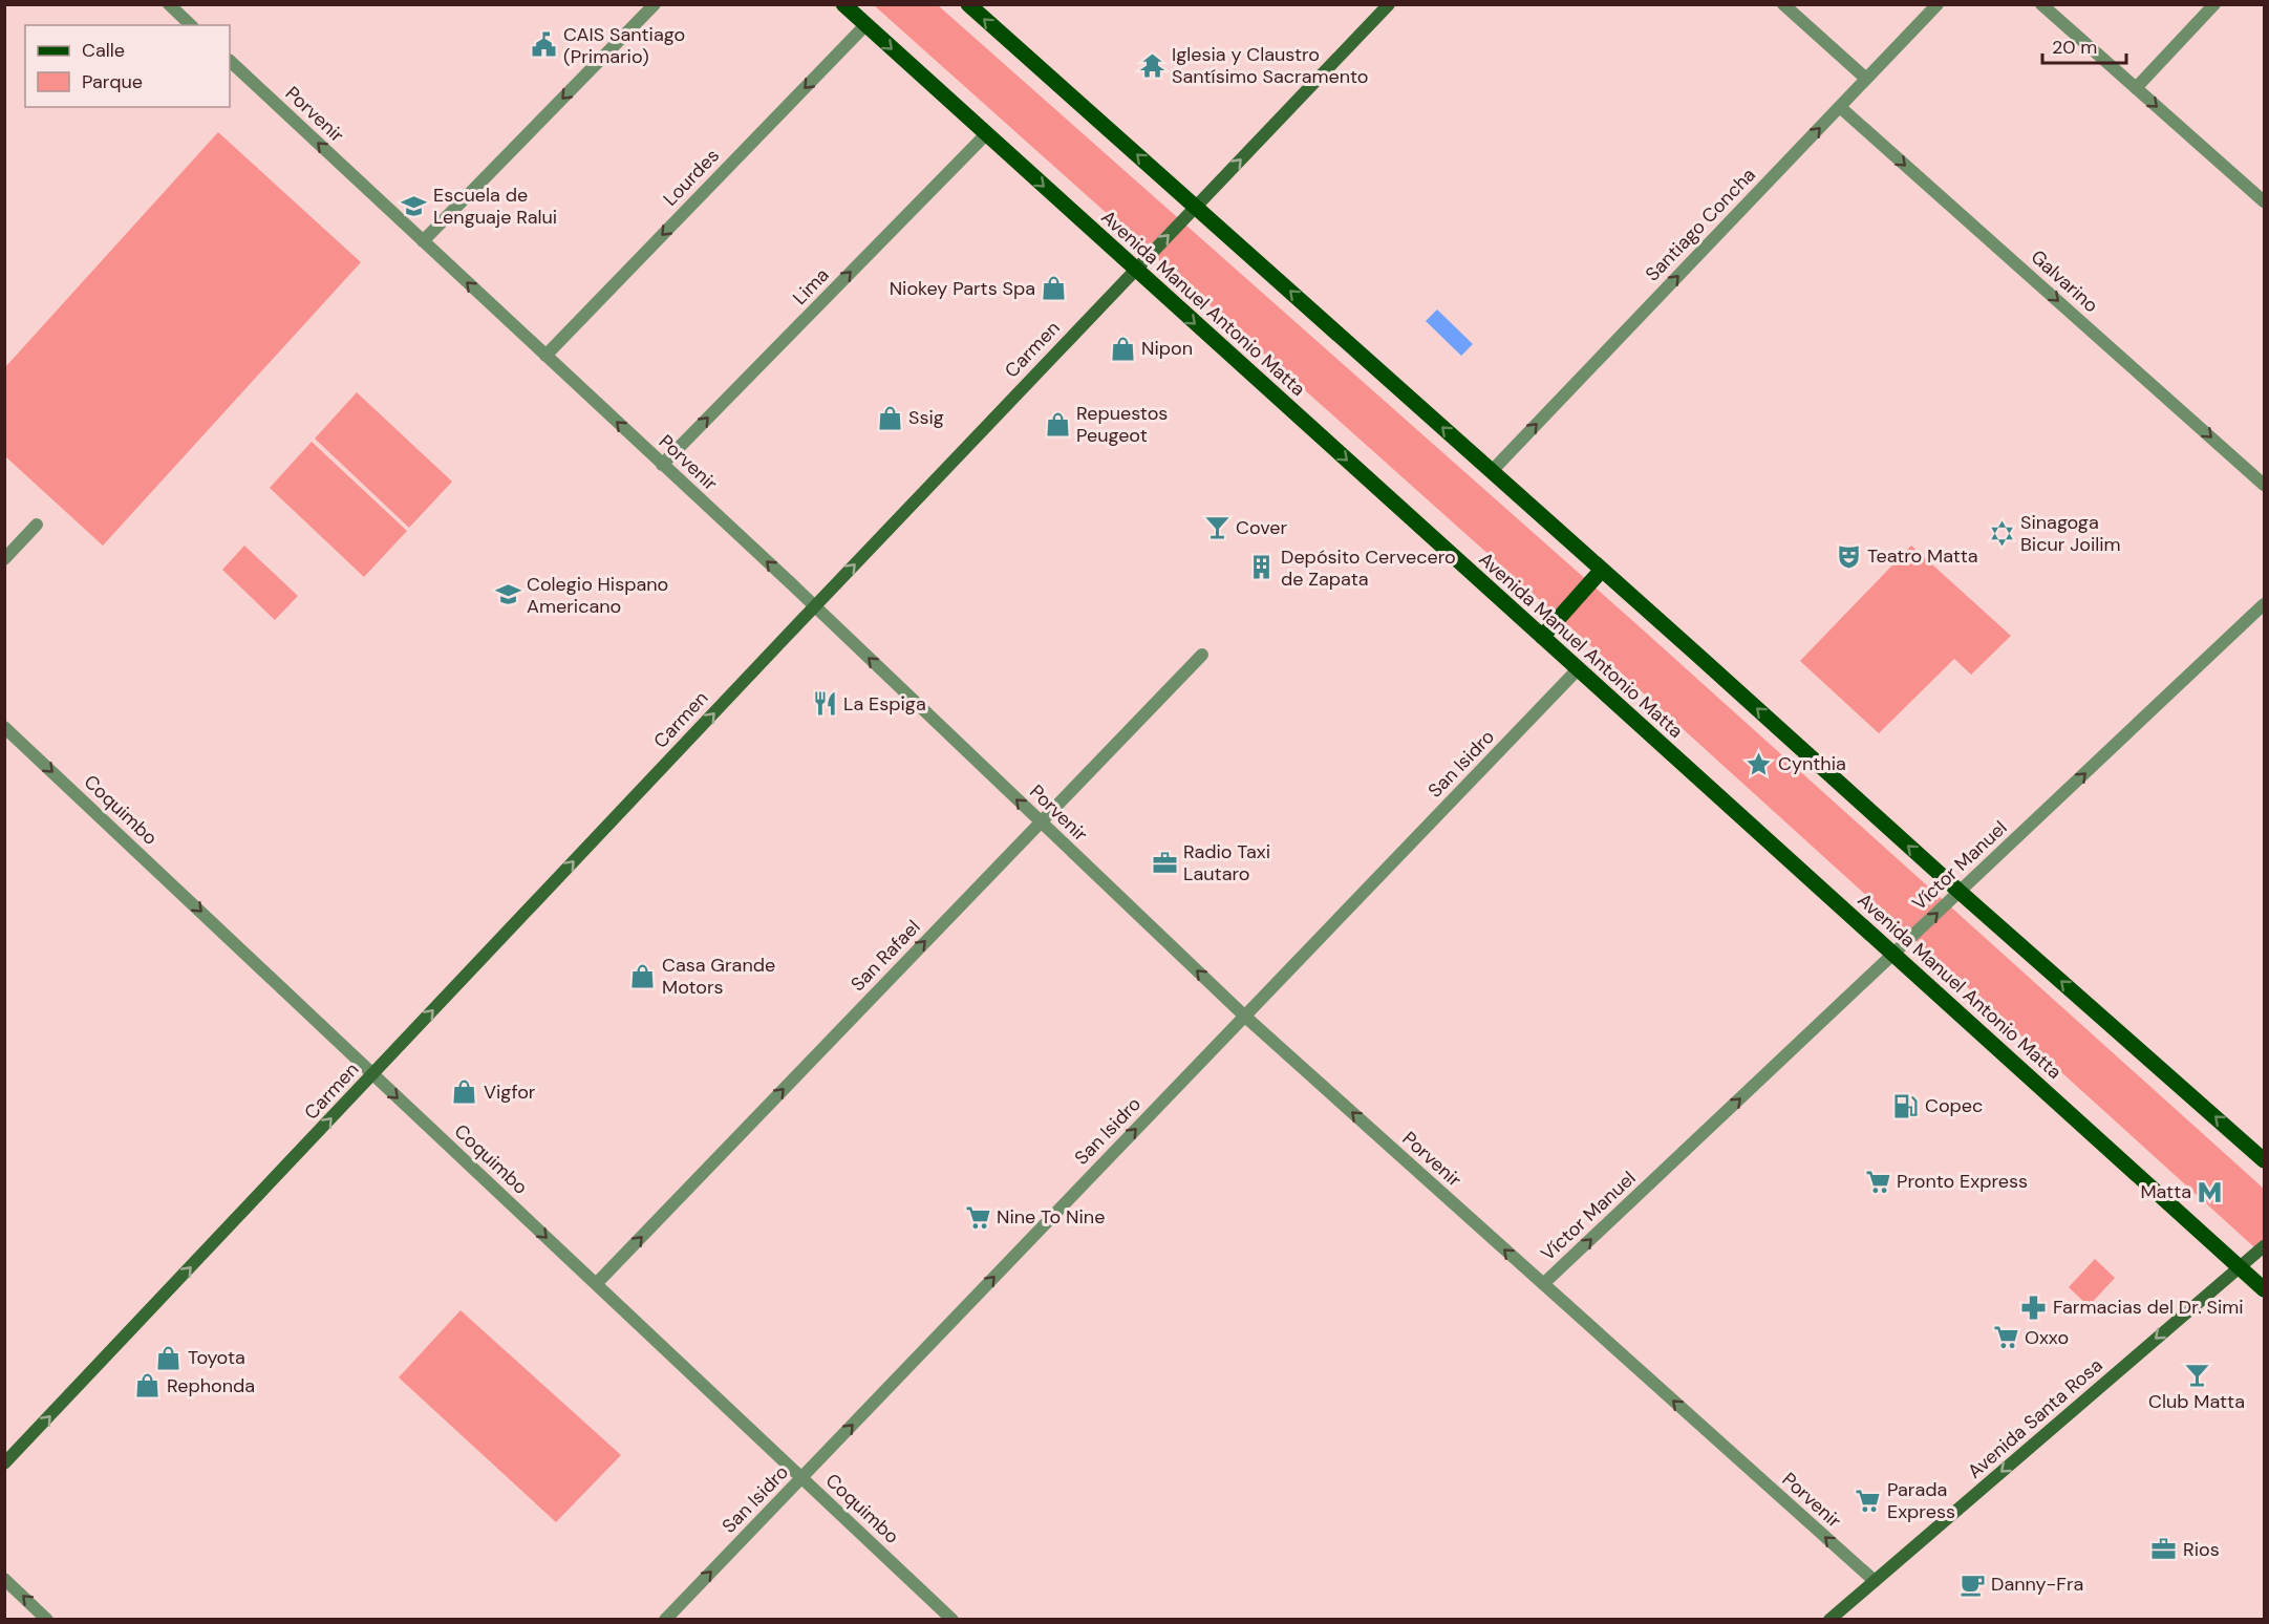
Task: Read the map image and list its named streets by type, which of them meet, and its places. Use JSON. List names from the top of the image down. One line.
{"streets":{"main road":["Avenida Manuel Antonio Matta","Carmen","Avenida Santa Rosa"],"street":["Porvenir","Lourdes","Santiago Concha","Galvarino","Lima","San Isidro","Coquimbo","Víctor Manuel","San Rafael"]},"crossings":[["Porvenir","Lourdes"],["Porvenir","Lima"],["Porvenir","Carmen"],["Porvenir","San Isidro"],["Porvenir","Víctor Manuel"],["Porvenir","San Rafael"],["Porvenir","Avenida Santa Rosa"],["Lourdes","Avenida Manuel Antonio Matta"],["Santiago Concha","Galvarino"],["Lima","Avenida Manuel Antonio Matta"],["Avenida Manuel Antonio Matta","Carmen"],["Avenida Manuel Antonio Matta","San Isidro"],["Avenida Manuel Antonio Matta","Víctor Manuel"],["Avenida Manuel Antonio Matta","Avenida Santa Rosa"],["Carmen","Coquimbo"],["San Isidro","Coquimbo"],["Coquimbo","San Rafael"]],"one_way":["Porvenir","Lourdes","Santiago Concha","Galvarino","Lima","Carmen","San Isidro","Coquimbo","Víctor Manuel","San Rafael","Avenida Santa Rosa"],"places":{"public building":["CAIS Santiago (Primario)"],"temple":["Iglesia y Claustro Santísimo Sacramento"],"school or university":["Escuela de Lenguaje Ralui","Colegio Hispano Americano"],"shop":["Niokey Parts Spa","Nipon","Ssig","Repuestos Peugeot","Casa Grande Motors","Vigfor","Toyota","Rephonda"],"bar":["Cover","Club Matta"],"synagogue":["Sinagoga Bicur Joilim"],"theatre":["Teatro Matta"],"building":["Depósito Cervecero de Zapata"],"restaurant":["La Espiga"],"place":["Cynthia"],"office":["Radio Taxi Lautaro","Rios"],"fuel station":["Copec"],"supermarket":["Pronto Express","Nine To Nine","Oxxo","Parada Express"],"metro station":["Matta"],"pharmacy":["Farmacias del Dr. Simi"],"cafe":["Danny-Fra"]},"legend":["Calle","Parque"],"scale_bar":"20 m"}
